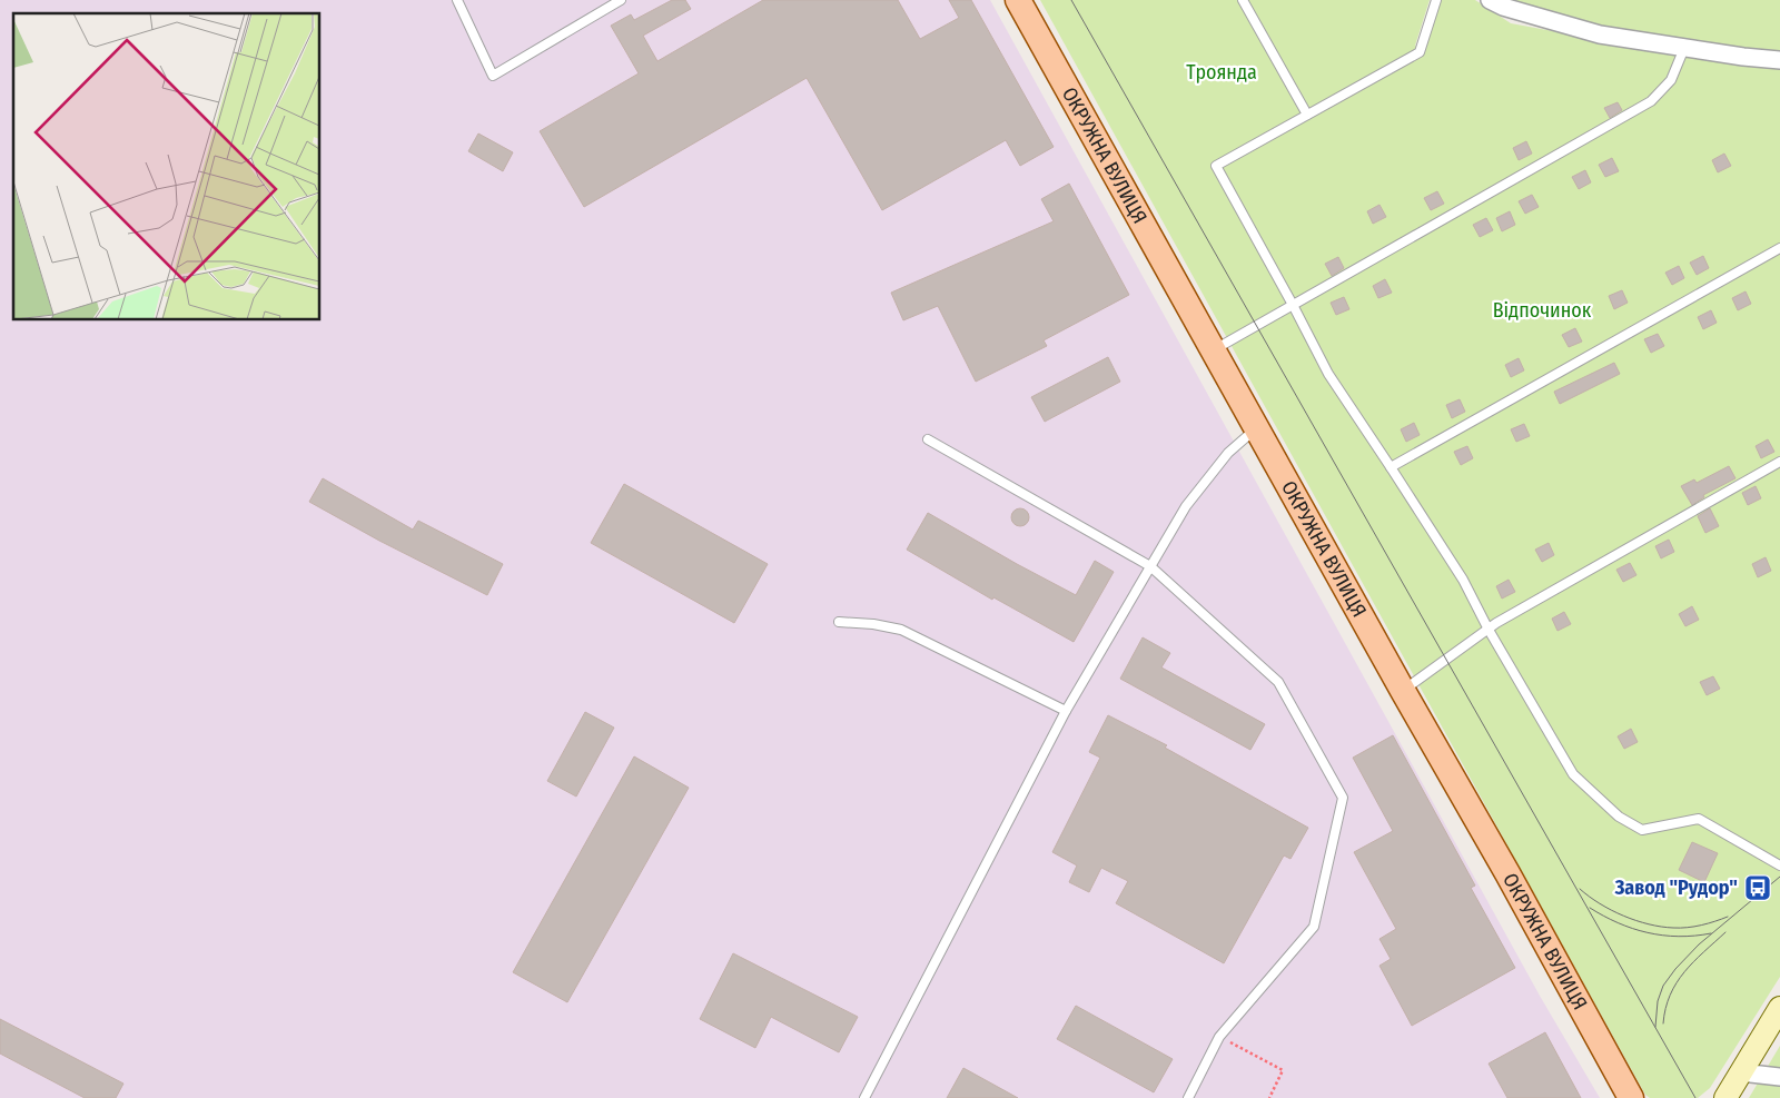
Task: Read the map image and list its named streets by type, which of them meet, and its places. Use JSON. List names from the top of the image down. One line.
{"streets":{"main road":["ОКРУЖНА ВУЛИЦЯ"]},"parks":["Троянда","Відпочинок"],"places":{"bus stop":["Завод \"Рудор\""]}}
